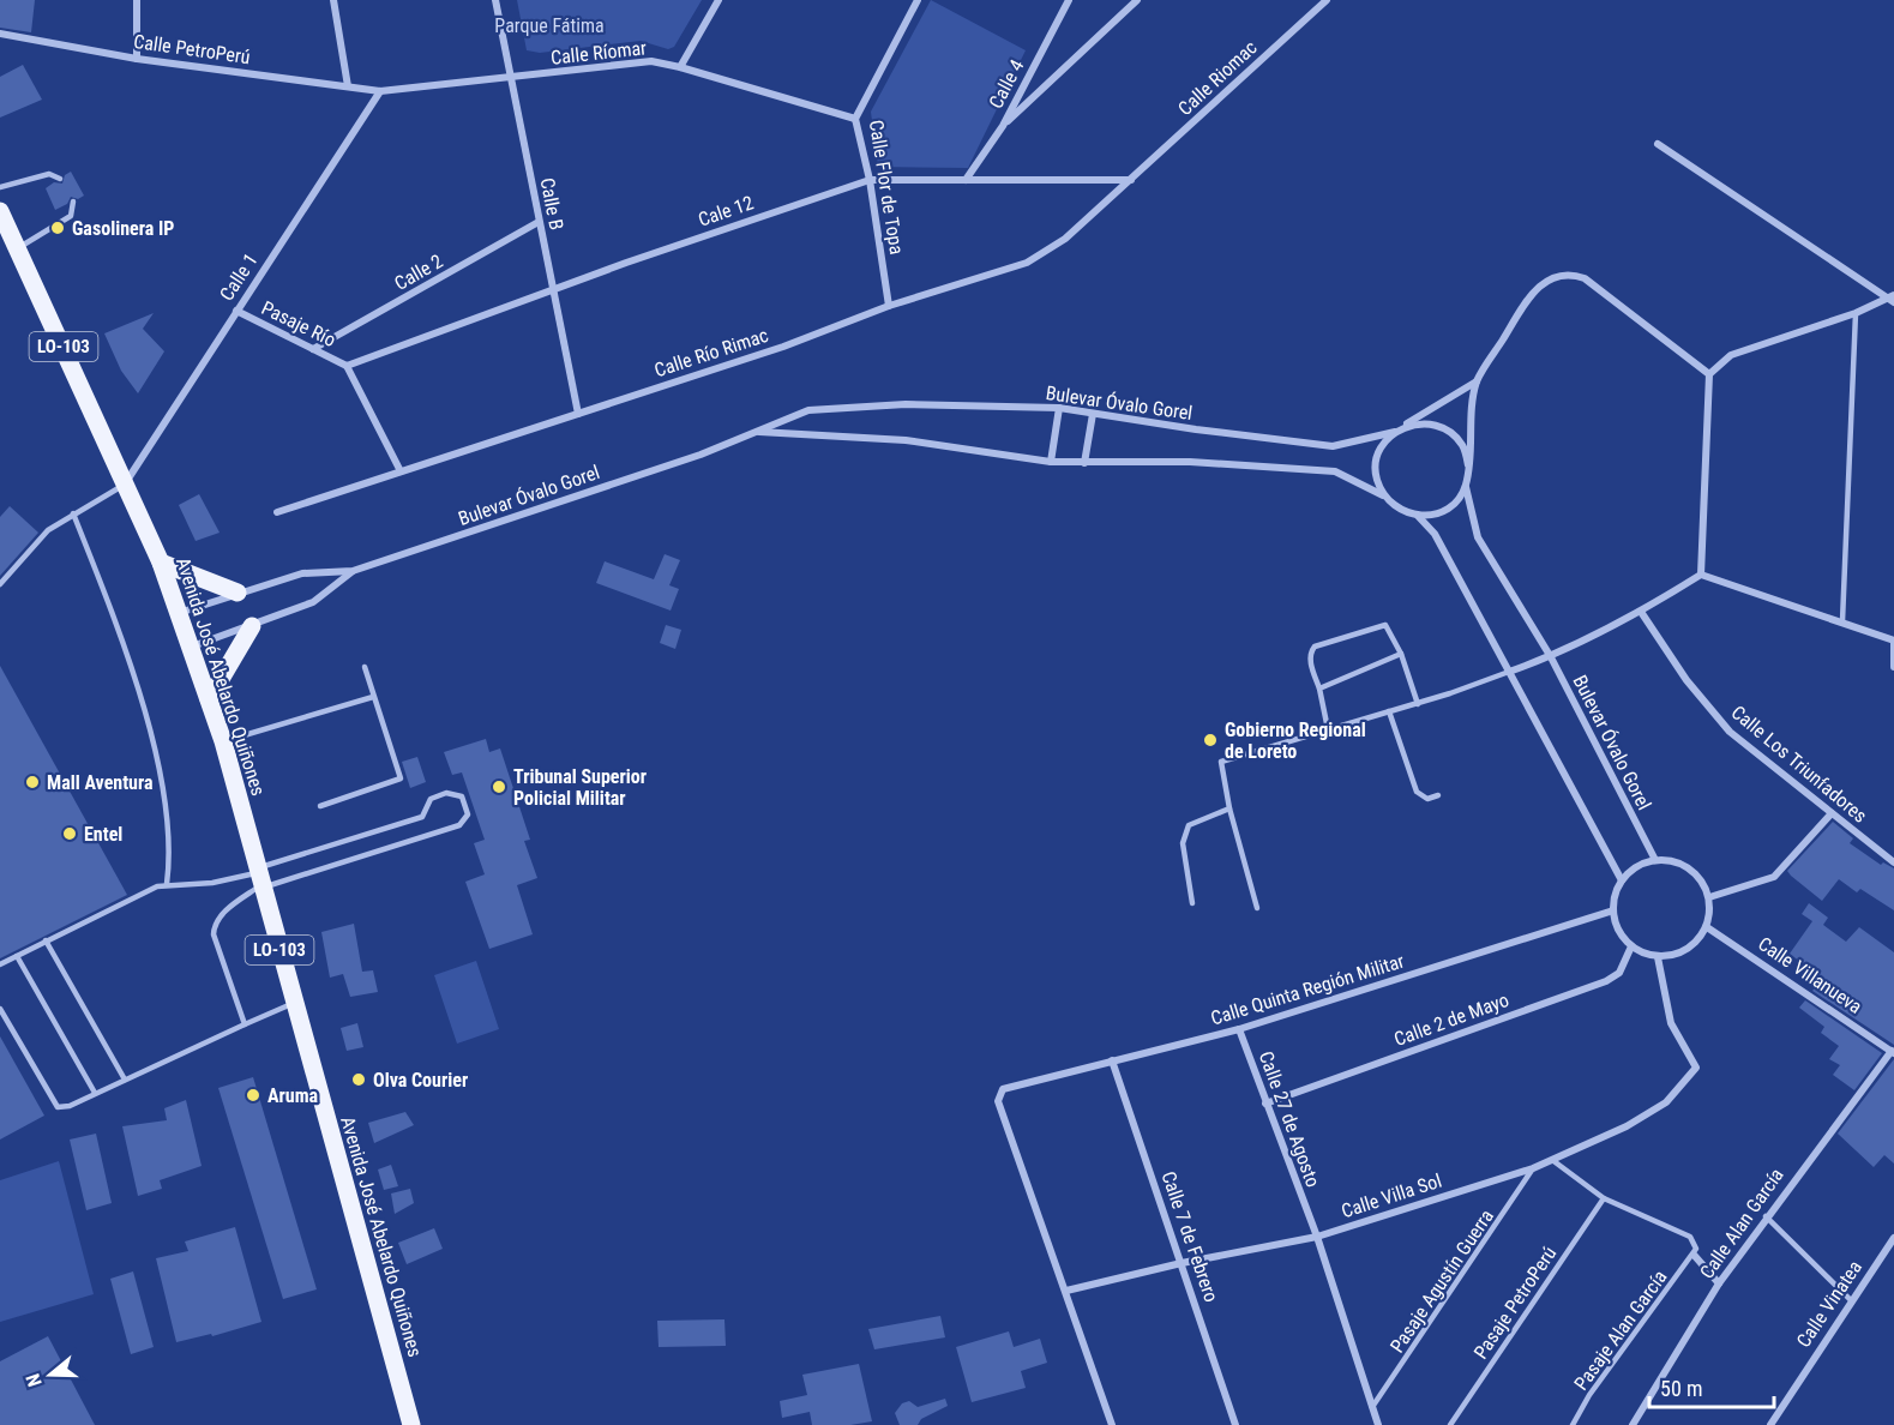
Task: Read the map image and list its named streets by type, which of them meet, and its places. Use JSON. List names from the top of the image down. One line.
{"streets":{"main road":["LO-103","Avenida José Abelardo Quiñones"],"street":["Calle PetroPerú","Calle Ríomar","Calle Riomac","Calle 4","Calle Flor de Topa","Calle B","Cale 12","Calle 2","Calle 1","Pasaje Río","Calle Río Rimac","Bulevar Óvalo Gorel","Calle Los Triunfadores","Calle Villanueva","Calle Quinta Región Militar","Calle 2 de Mayo","Calle 27 de Agosto","Calle Villa Sol","Calle Alan García","Calle 7 de Febrero","Calle Vinatea"],"lane":["Pasaje Agustín Guerra","Pasaje PetroPerú","Pasaje Alan García"]},"crossings":[["Calle PetroPerú","Calle Ríomar"],["Calle PetroPerú","Calle 1"],["Calle Ríomar","Calle Flor de Topa"],["Calle Ríomar","Calle B"],["Calle Ríomar","Calle 1"],["Calle Riomac","Cale 12"],["Calle Riomac","Calle Río Rimac"],["Calle 4","Cale 12"],["Calle Flor de Topa","Cale 12"],["Calle Flor de Topa","Calle Río Rimac"],["Calle B","Cale 12"],["Calle B","Calle 2"],["Calle B","Calle Río Rimac"],["Cale 12","Pasaje Río"],["Cale 12","Calle Río Rimac"],["Calle 2","Pasaje Río"],["Calle 1","Pasaje Río"],["Calle 1","Avenida José Abelardo Quiñones"],["Bulevar Óvalo Gorel","Avenida José Abelardo Quiñones"],["Bulevar Óvalo Gorel","Calle Villanueva"],["Bulevar Óvalo Gorel","Calle Quinta Región Militar"],["Bulevar Óvalo Gorel","Calle 2 de Mayo"],["Bulevar Óvalo Gorel","Calle Villa Sol"],["Calle Villanueva","Calle Quinta Región Militar"],["Calle Villanueva","Calle 2 de Mayo"],["Calle Villanueva","Calle Villa Sol"],["Calle Villanueva","Calle Alan García"],["Calle Quinta Región Militar","Calle 2 de Mayo"],["Calle Quinta Región Militar","Calle 27 de Agosto"],["Calle Quinta Región Militar","Calle Villa Sol"],["Calle Quinta Región Militar","Calle 7 de Febrero"],["Calle 2 de Mayo","Calle 27 de Agosto"],["Calle 2 de Mayo","Calle Villa Sol"],["Calle 27 de Agosto","Calle Villa Sol"],["Calle 27 de Agosto","Pasaje Agustín Guerra"],["Calle Villa Sol","Calle 7 de Febrero"],["Calle Villa Sol","Pasaje Agustín Guerra"]],"parks":["Parque Fátima"],"places":["Gasolinera IP","Gobierno Regional de Loreto","Mall Aventura","Tribunal Superior Policial Militar","Entel","Olva Courier","Aruma"],"scale_bar":"50 m","north":"left"}
